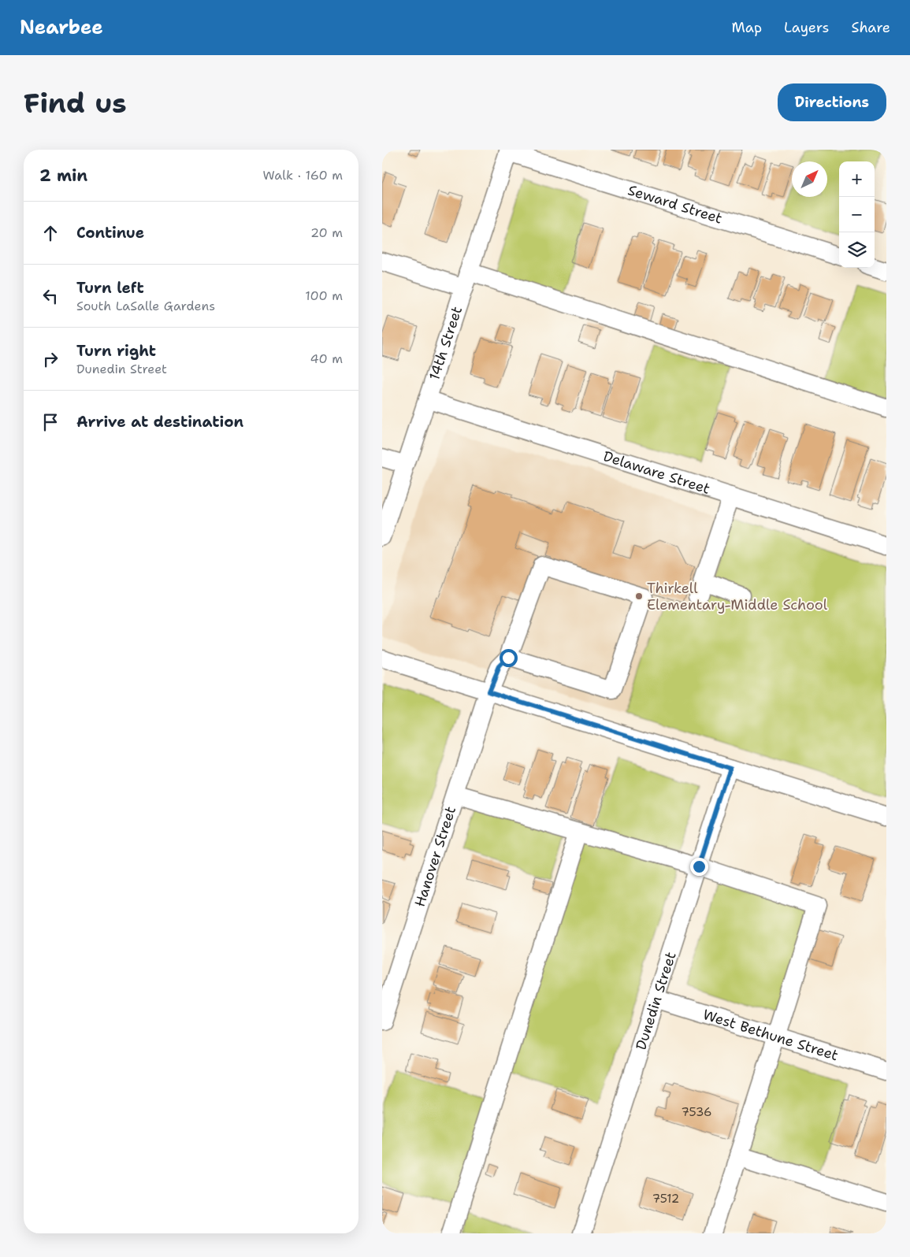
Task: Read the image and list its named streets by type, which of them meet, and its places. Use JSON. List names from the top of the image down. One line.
{"streets":{"street":["Seward Street","14th Street","Delaware Street","Hanover Street","Dunedin Street","West Bethune Street"]},"crossings":[["Seward Street","14th Street"],["14th Street","Delaware Street"],["Dunedin Street","West Bethune Street"]],"places":["Thirkell Elementary-Middle School"],"house_numbers":["7536","7512"],"north":"top right","page":{"header":"Nearbee","nav":["Map","Layers","Share"],"buttons":"Directions","title":"Find us","heading":["2 min","Walk · 160 m"],"map_buttons":["+","−"],"list":[["Continue","20 m"],["Turn left","South LaSalle Gardens","100 m"],["Turn right","Dunedin Street","40 m"],"Arrive at destination"]}}
